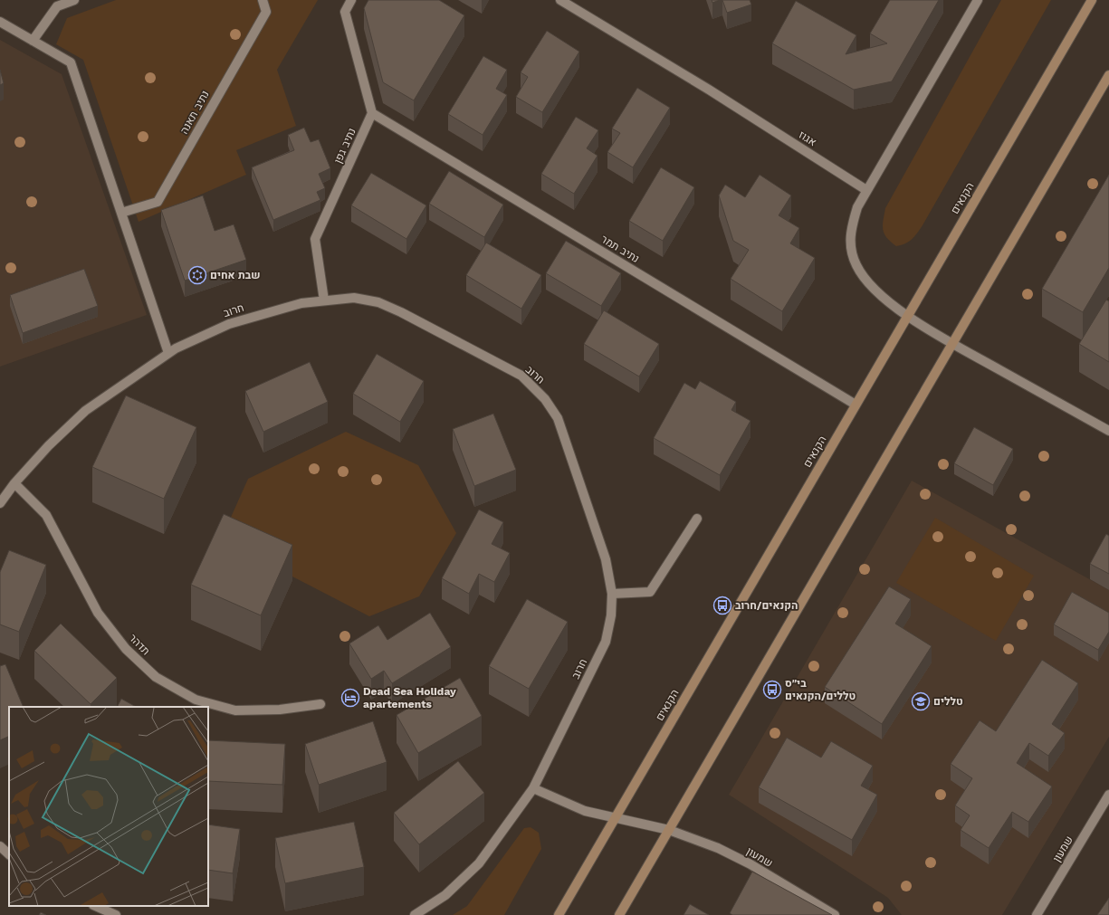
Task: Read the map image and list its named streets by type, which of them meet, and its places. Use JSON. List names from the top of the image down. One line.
{"streets":{"main road":["הקנאים"],"street":["נתיב תאנה","אגוז","נתיב גפן","נתיב תמר","חרוב","תדהר","שמעון"]},"crossings":[["נתיב גפן","נתיב תמר"],["נתיב גפן","חרוב"],["הקנאים","נתיב תמר"],["הקנאים","שמעון"],["חרוב","תדהר"],["חרוב","שמעון"]],"places":{"synagogue":["שבת אחים"],"bus stop":["הקנאים/חרוב","בי״ס טללים/הקנאים"],"hotel":["Dead Sea Holiday apartements"],"school or university":["טללים"]}}
